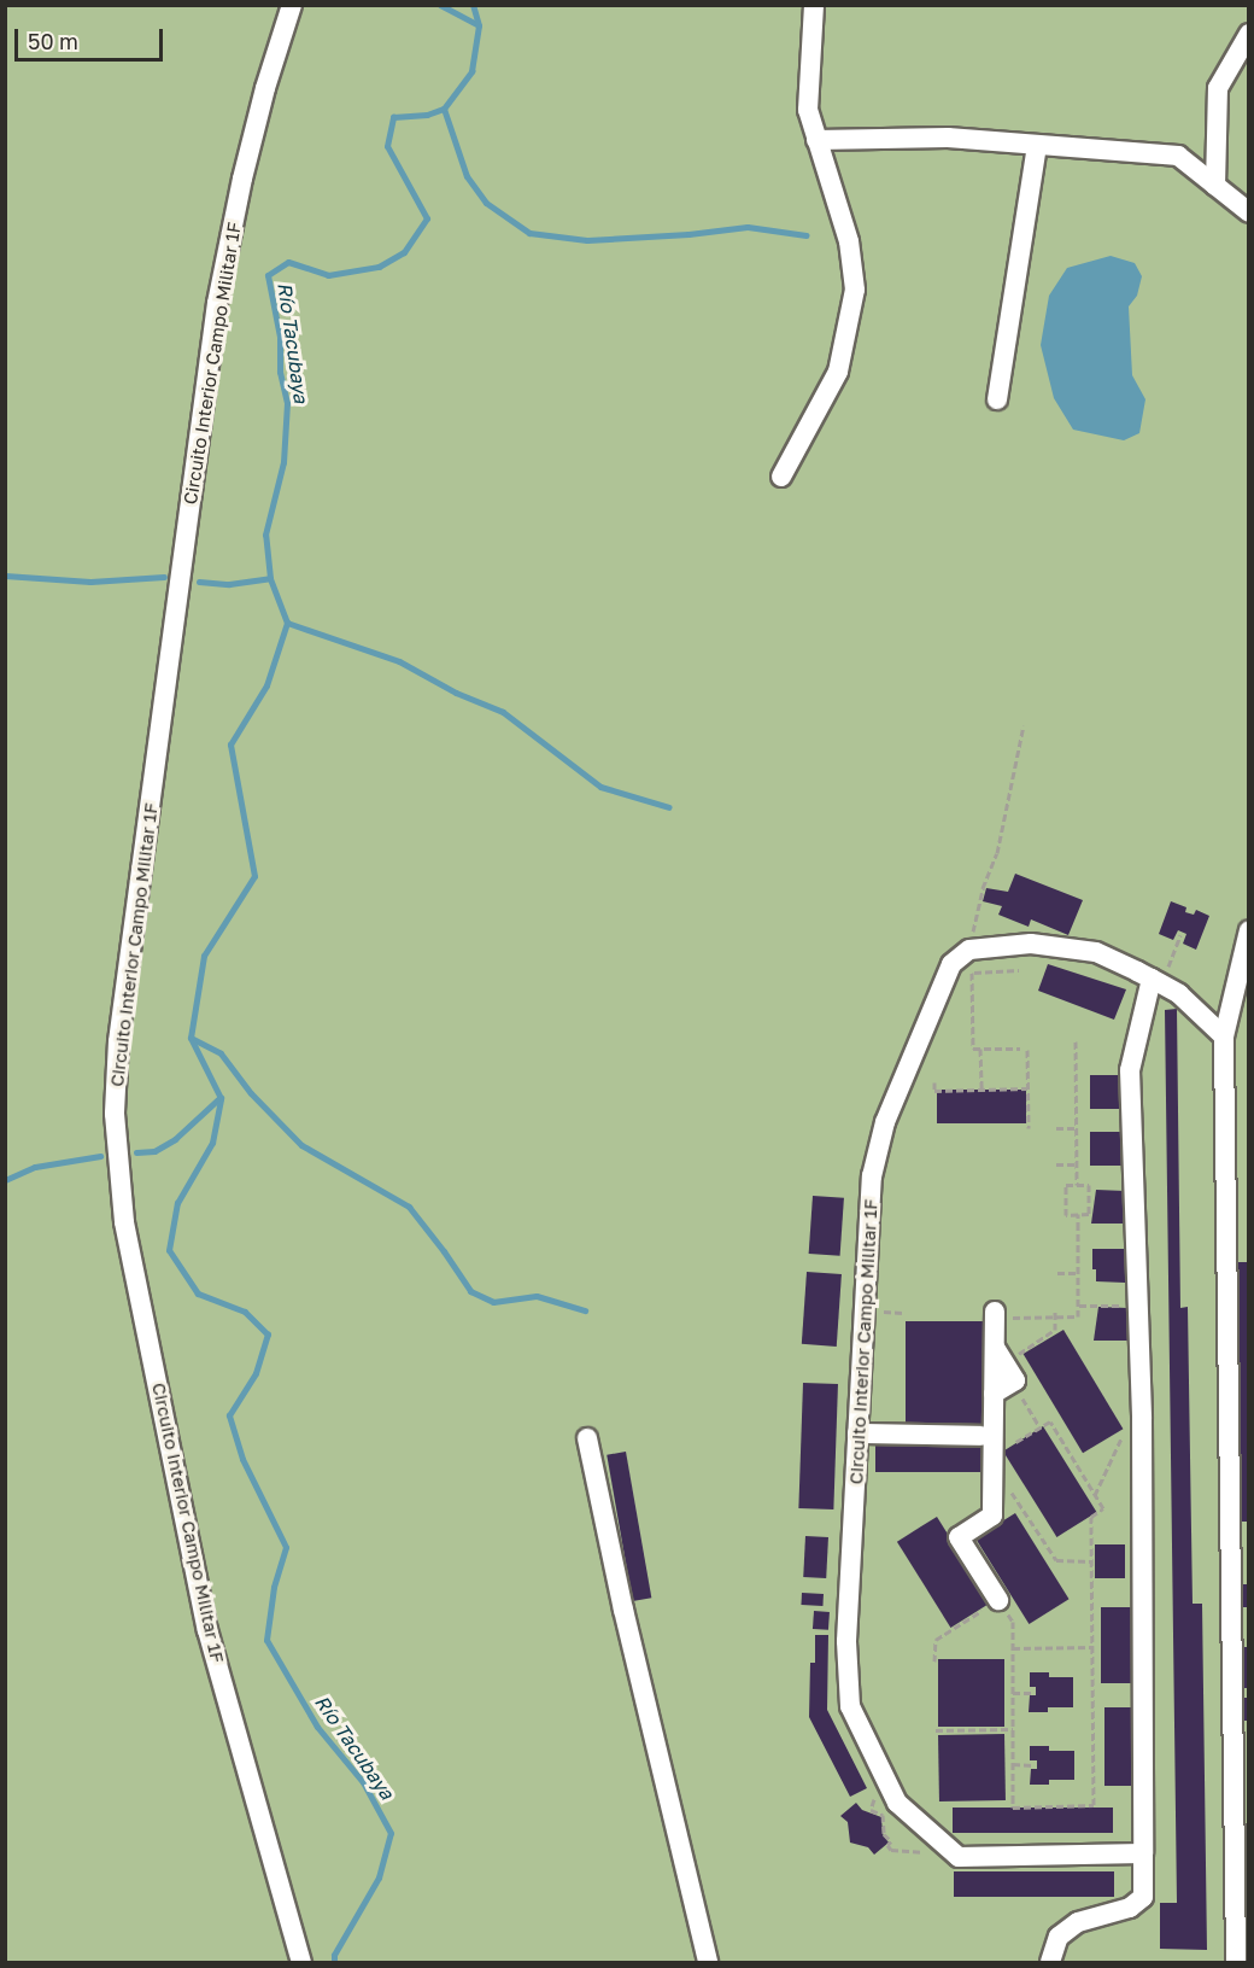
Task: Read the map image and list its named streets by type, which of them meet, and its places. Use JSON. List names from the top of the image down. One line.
{"streets":{"street":["Circuito Interior Campo Militar 1F"]},"water":["Río Tacubaya"],"scale_bar":"50 m"}
